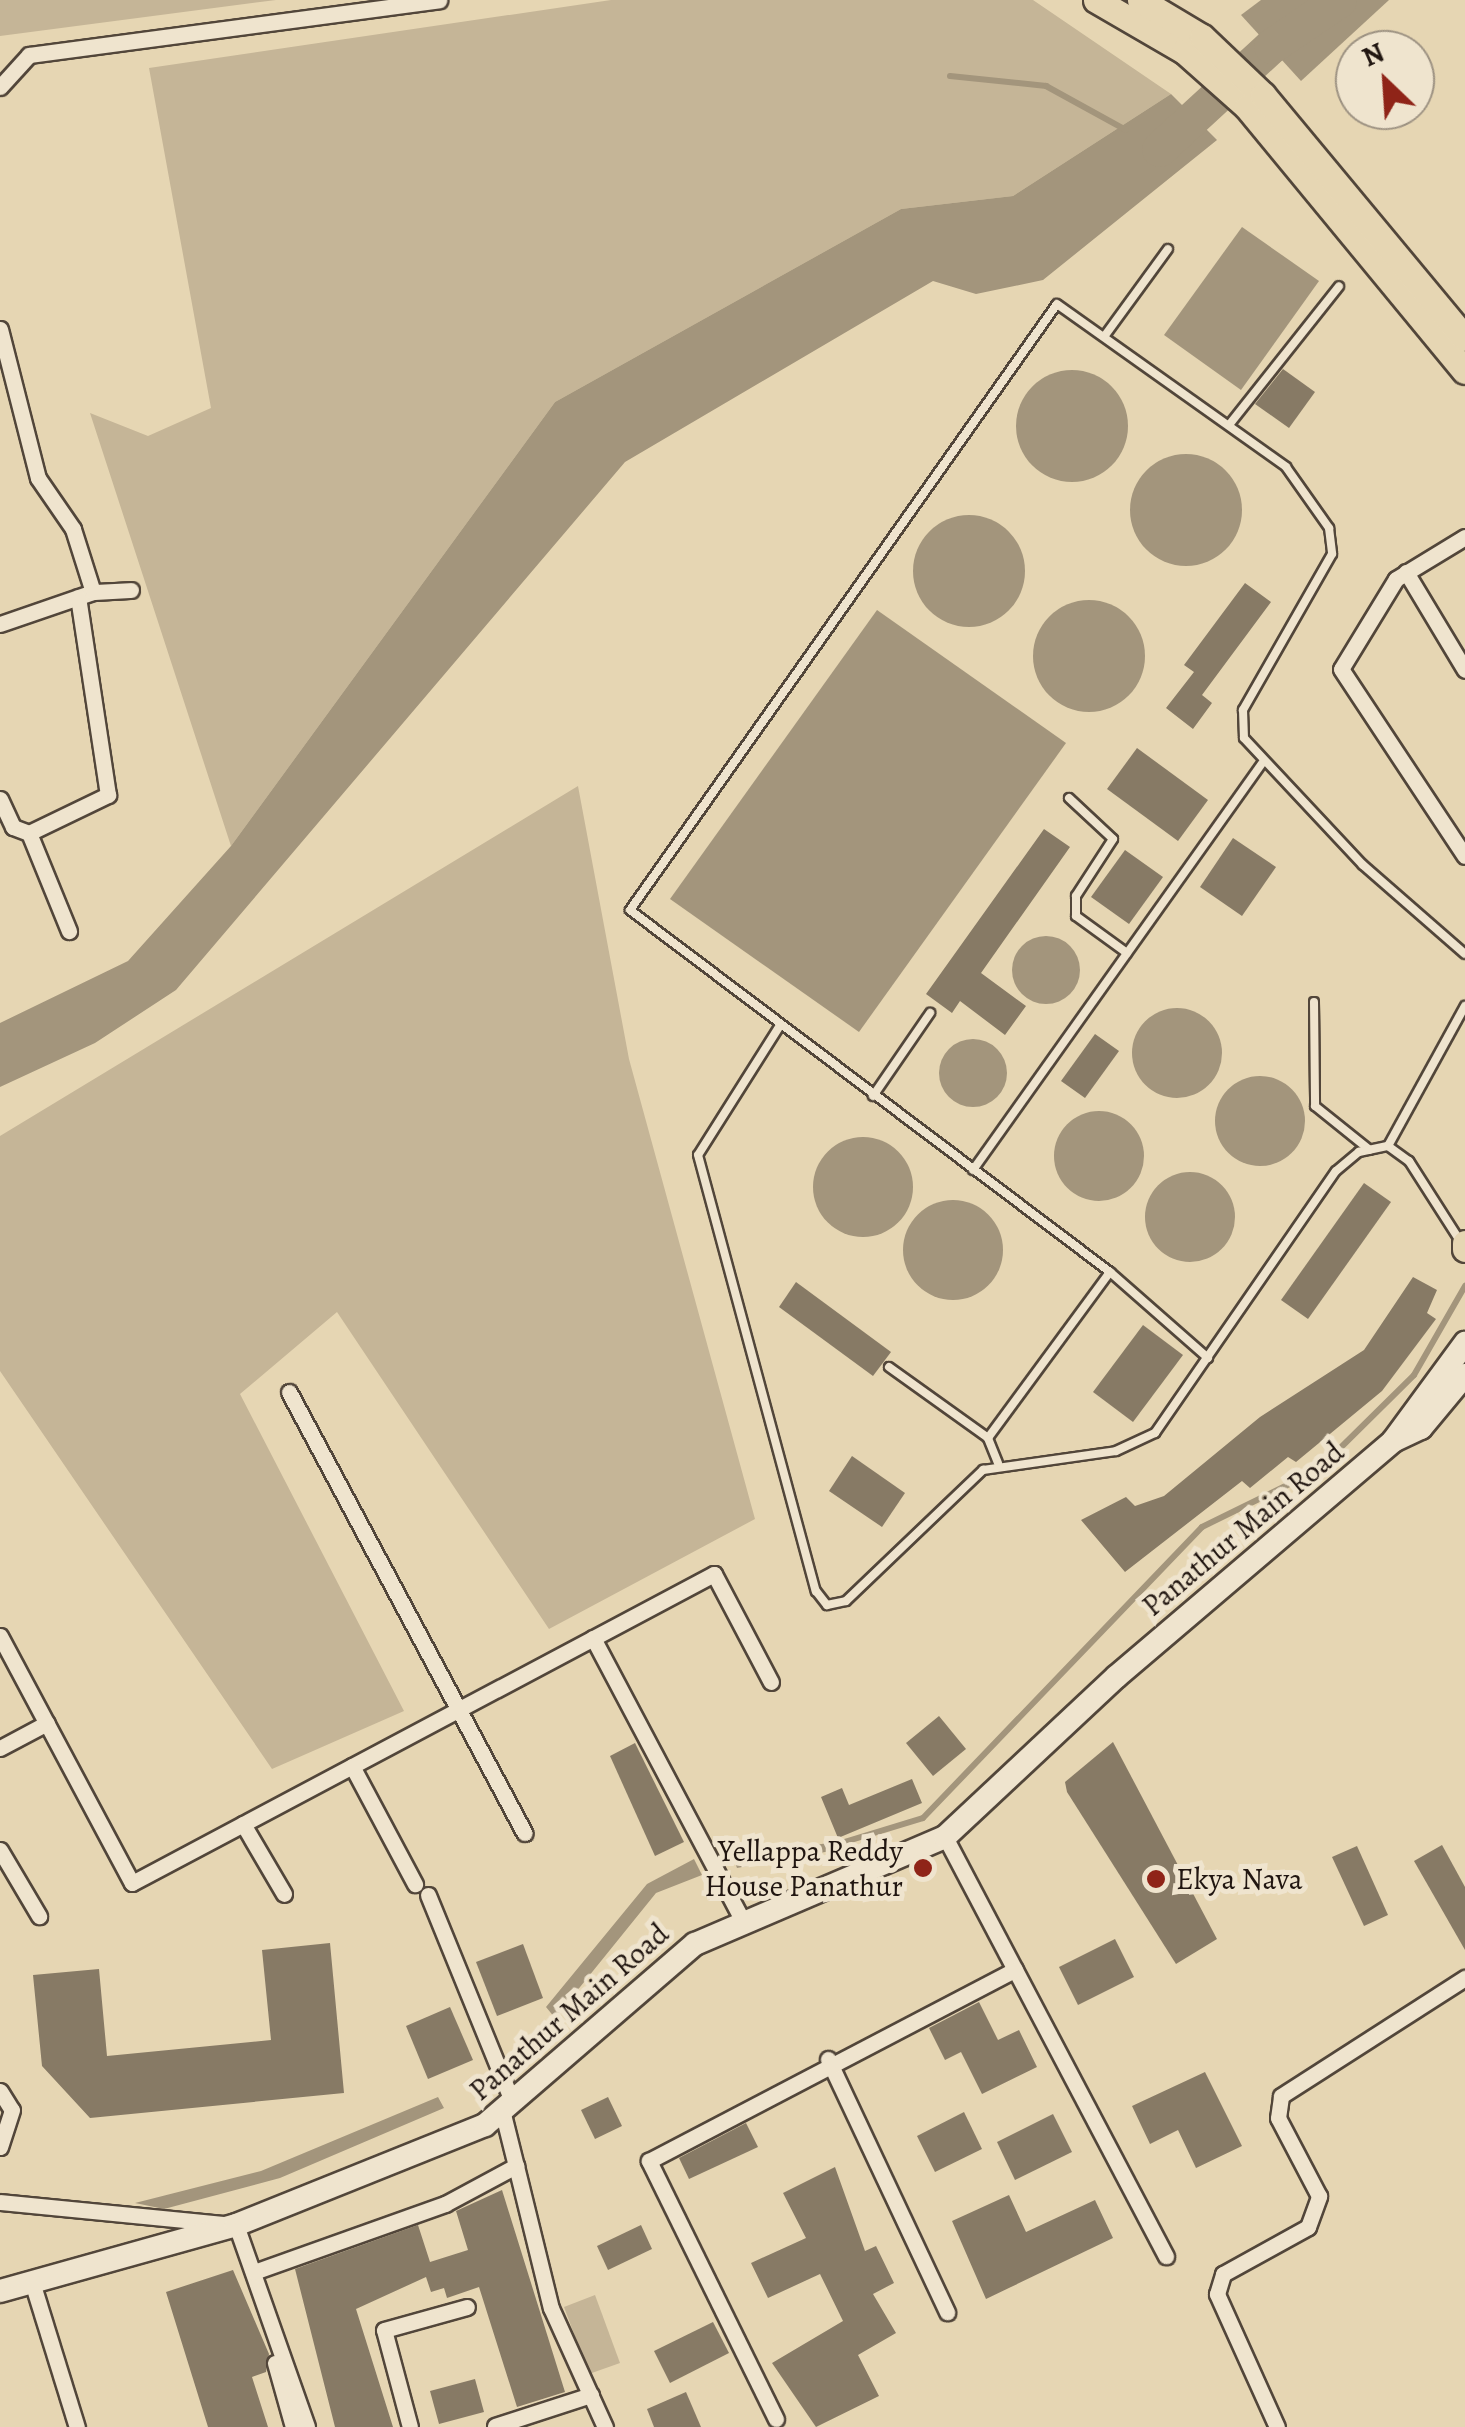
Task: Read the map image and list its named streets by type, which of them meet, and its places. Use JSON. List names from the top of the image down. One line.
{"streets":{"street":["Panathur Main Road"]},"places":["Yellappa Reddy House Panathur","Ekya Nava"],"north":"top left"}
